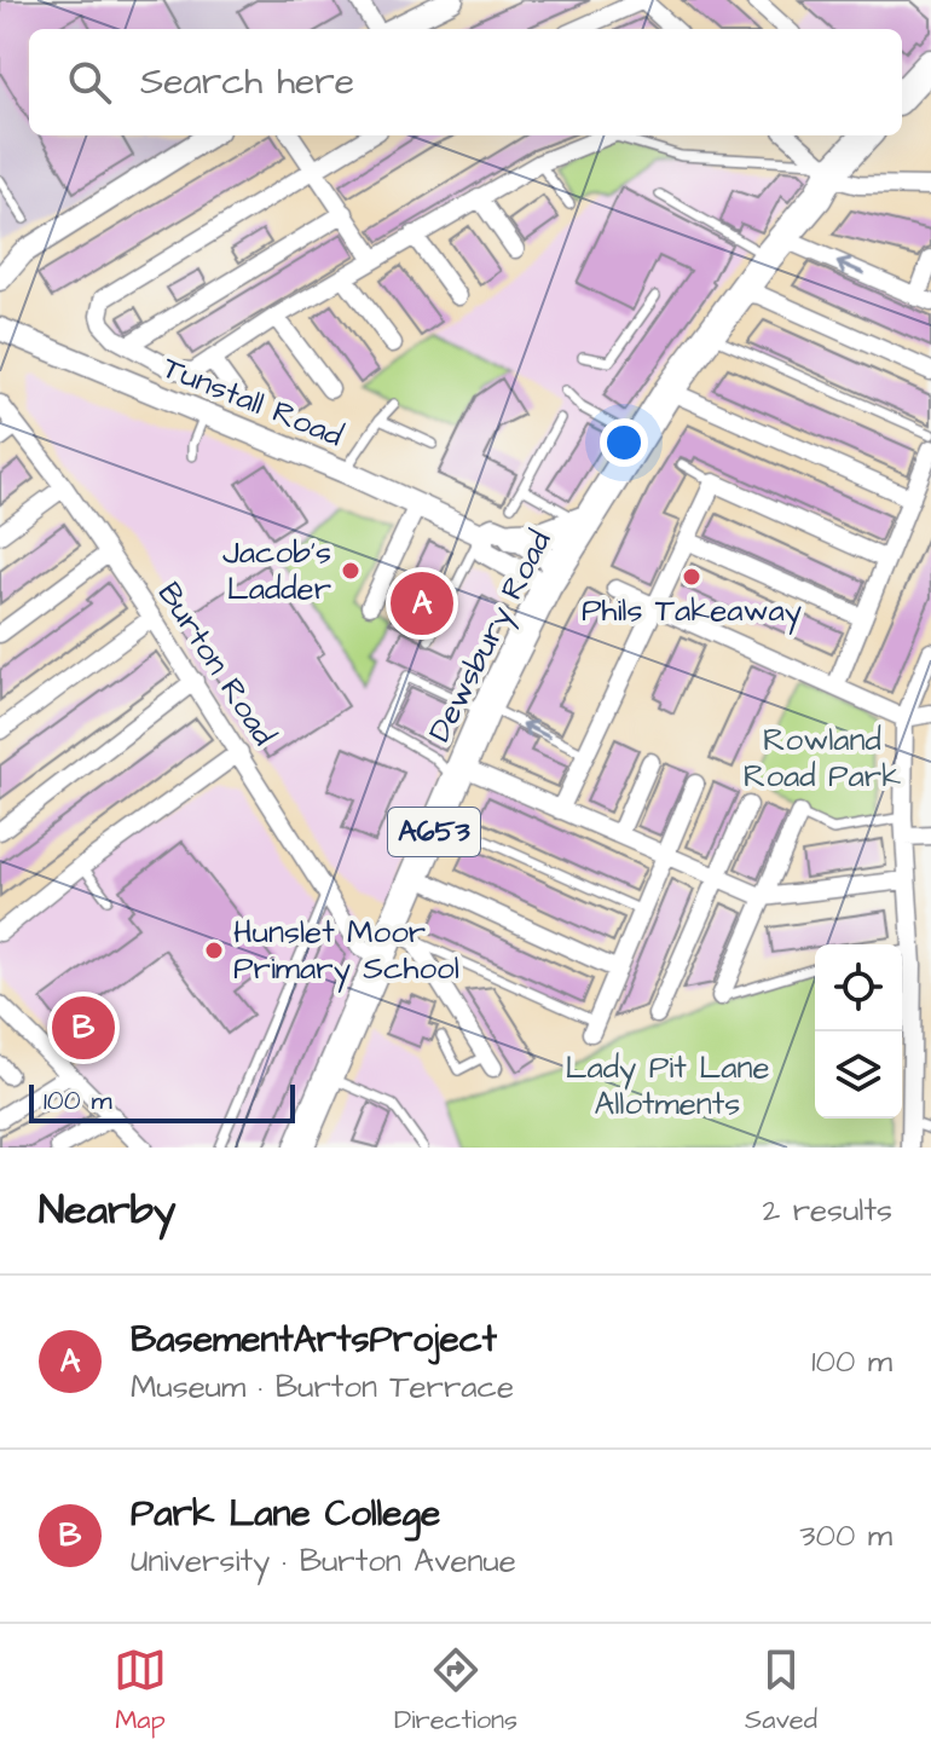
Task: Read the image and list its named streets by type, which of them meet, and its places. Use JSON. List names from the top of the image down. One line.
{"streets":{"main road":["Dewsbury Road","A653"],"street":["Tunstall Road","Burton Road"]},"crossings":[["Tunstall Road","Dewsbury Road"],["Dewsbury Road","Burton Road"]],"parks":["Rowland Road Park","Lady Pit Lane Allotments"],"places":["Jacob's Ladder","Phils Takeaway","Hunslet Moor Primary School"],"scale_bar":"100 m","page":{"search":"Search here","pins":["A","B"],"scale":"100 m","heading":["Nearby","2 results"],"list":[{"mark":"A","name":"BasementArtsProject","note":"Museum · Burton Terrace","value":"100 m"},{"mark":"B","name":"Park Lane College","note":"University · Burton Avenue","value":"300 m"}],"nav":["Map","Directions","Saved"]}}
